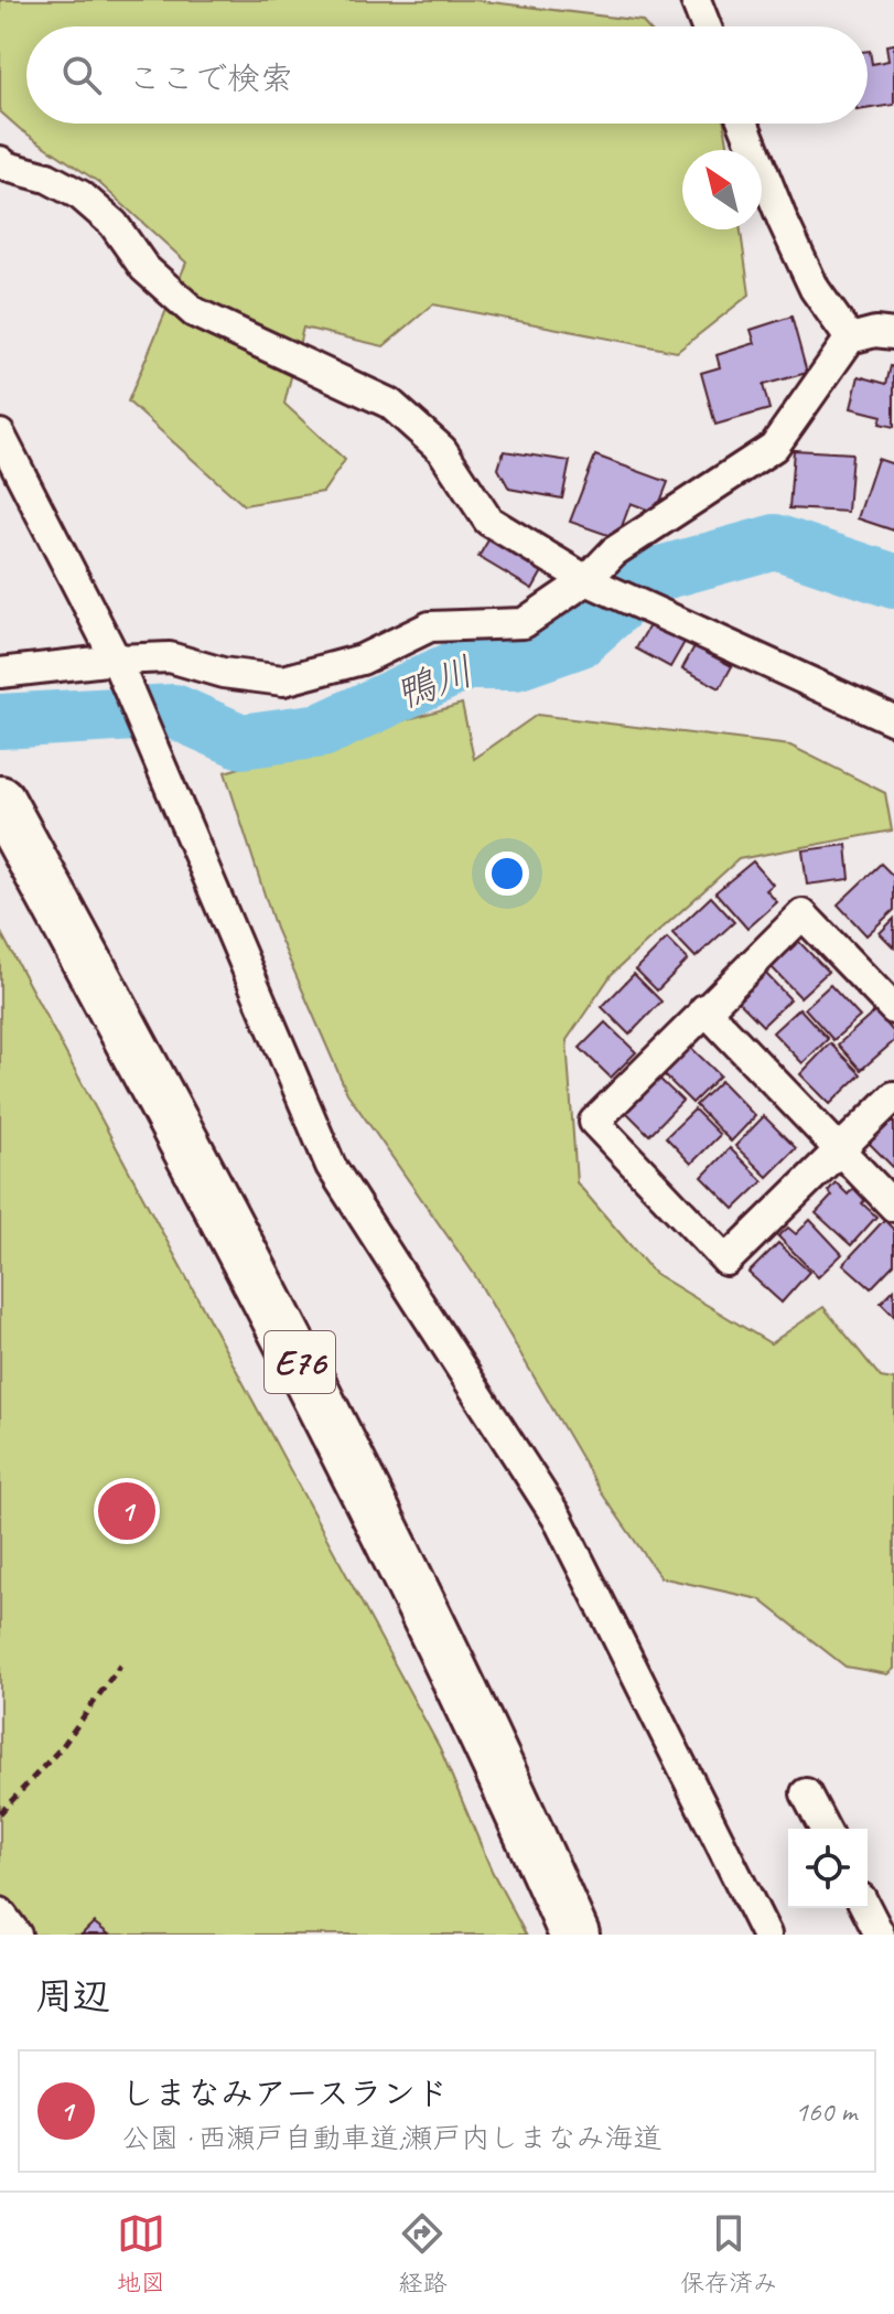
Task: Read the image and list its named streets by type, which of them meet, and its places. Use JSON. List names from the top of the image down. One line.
{"streets":{"highway":["E76"]},"water":["鴨川"],"north":"top left","page":{"search":"ここで検索","pins":"1","heading":"周辺","list":[{"mark":"1","name":"しまなみアースランド","note":"公園 · 西瀬戸自動車道;瀬戸内しまなみ海道","value":"160 m"}],"nav":["地図","経路","保存済み"]}}
